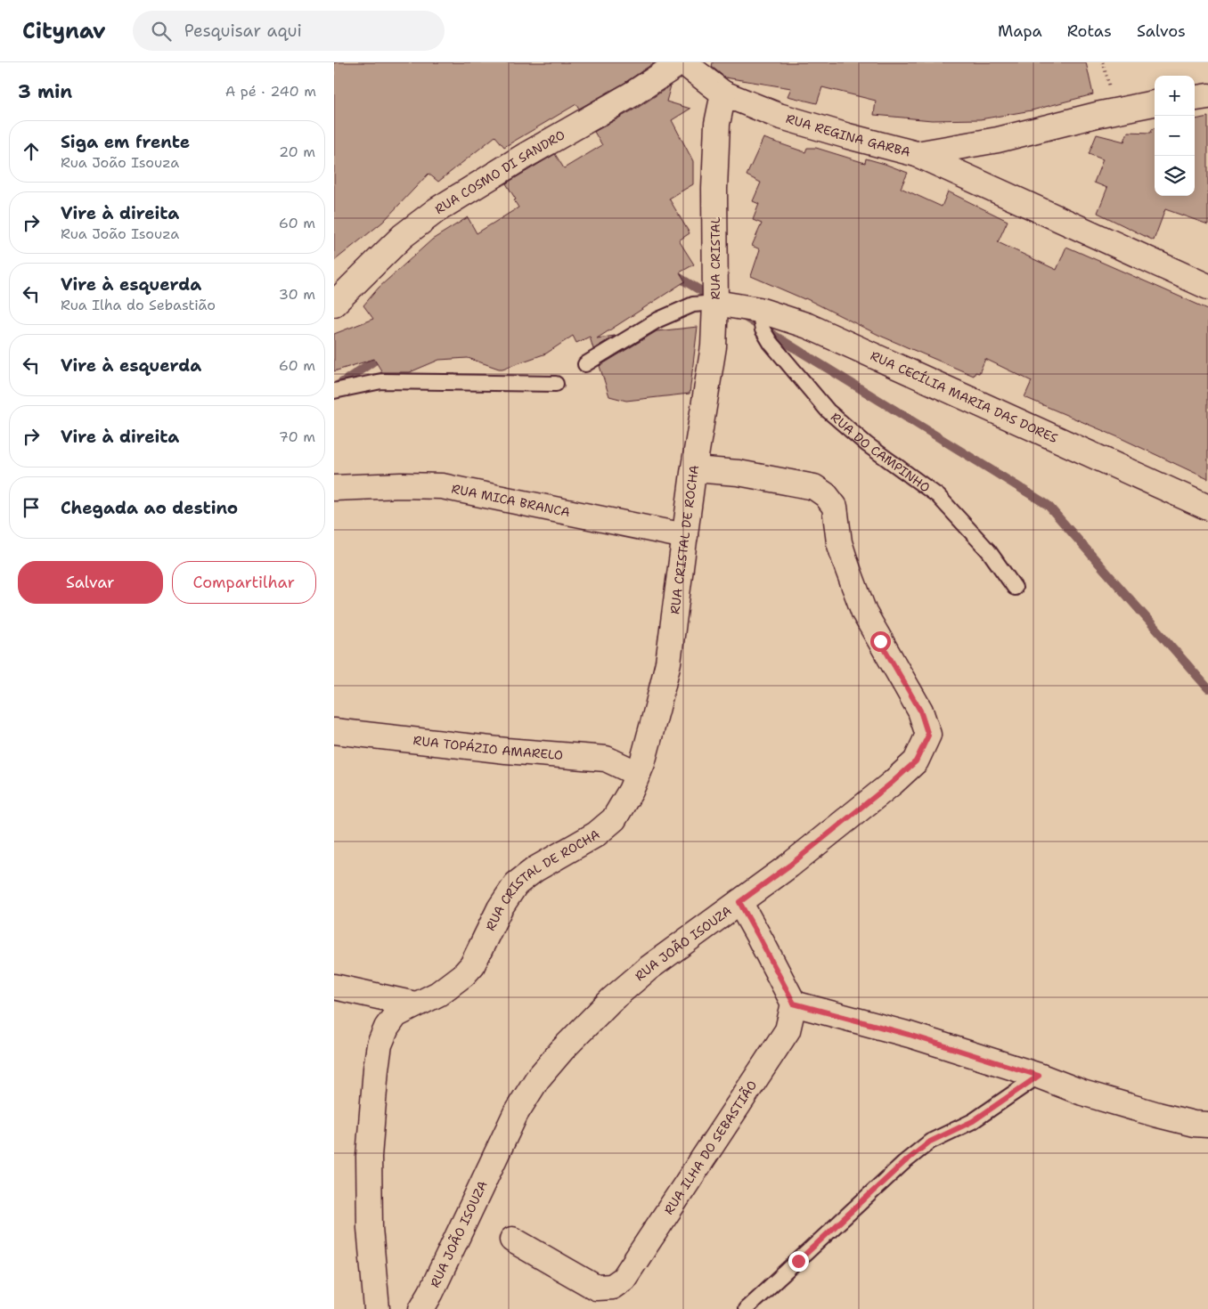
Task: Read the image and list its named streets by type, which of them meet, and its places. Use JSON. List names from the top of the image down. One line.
{"streets":{"street":["RUA REGINA GARBA","RUA COSMO DI SANDRO","RUA CRISTAL","RUA CECÍLIA MARIA DAS DORES","RUA MICA BRANCA","RUA CRISTAL DE ROCHA","RUA TOPÁZIO AMARELO","RUA JOÃO ISOUZA","RUA ILHA DO SEBASTIÃO"],"lane":["RUA DO CAMPINHO"]},"crossings":[["RUA REGINA GARBA","RUA COSMO DI SANDRO"],["RUA REGINA GARBA","RUA CRISTAL"],["RUA CRISTAL","RUA CECÍLIA MARIA DAS DORES"],["RUA CRISTAL","RUA CRISTAL DE ROCHA"],["RUA CECÍLIA MARIA DAS DORES","RUA DO CAMPINHO"],["RUA MICA BRANCA","RUA CRISTAL DE ROCHA"],["RUA CRISTAL DE ROCHA","RUA TOPÁZIO AMARELO"],["RUA CRISTAL DE ROCHA","RUA JOÃO ISOUZA"]],"page":{"header":"Citynav","search":"Pesquisar aqui","nav":["Mapa","Rotas","Salvos"],"heading":["3 min","A pé · 240 m"],"map_buttons":["+","−"],"list":[["Siga em frente","Rua João Isouza","20 m"],["Vire à direita","Rua João Isouza","60 m"],["Vire à esquerda","Rua Ilha do Sebastião","30 m"],["Vire à esquerda","60 m"],["Vire à direita","70 m"],"Chegada ao destino"],"buttons":["Salvar","Compartilhar"]}}
